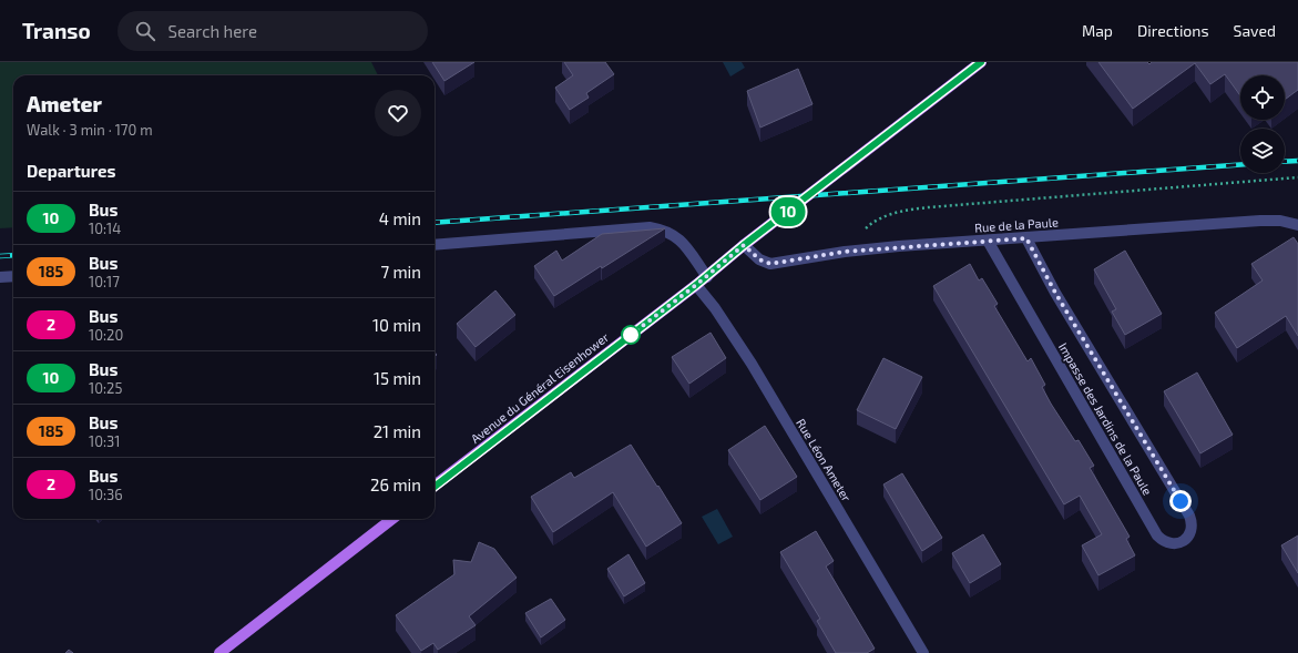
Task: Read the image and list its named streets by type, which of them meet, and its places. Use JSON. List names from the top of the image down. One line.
{"streets":{"main road":["Avenue du Général Eisenhower"],"street":["Rue de la Paule","Impasse des Jardins de la Paule","Rue Léon Ameter"]},"crossings":[["Rue de la Paule","Avenue du Général Eisenhower"],["Rue de la Paule","Impasse des Jardins de la Paule"],["Avenue du Général Eisenhower","Rue Léon Ameter"]],"lines":["bus line 10"],"page":{"header":"Transo","search":"Search here","nav":["Map","Directions","Saved"],"on_map":"10","heading":[["Ameter","Walk · 3 min · 170 m"],"Departures"],"list":[{"mark":"10","name":"Bus","note":"10:14","value":"4 min"},{"mark":"185","name":"Bus","note":"10:17","value":"7 min"},{"mark":"2","name":"Bus","note":"10:20","value":"10 min"},{"mark":"10","name":"Bus","note":"10:25","value":"15 min"},{"mark":"185","name":"Bus","note":"10:31","value":"21 min"},{"mark":"2","name":"Bus","note":"10:36","value":"26 min"}]}}
